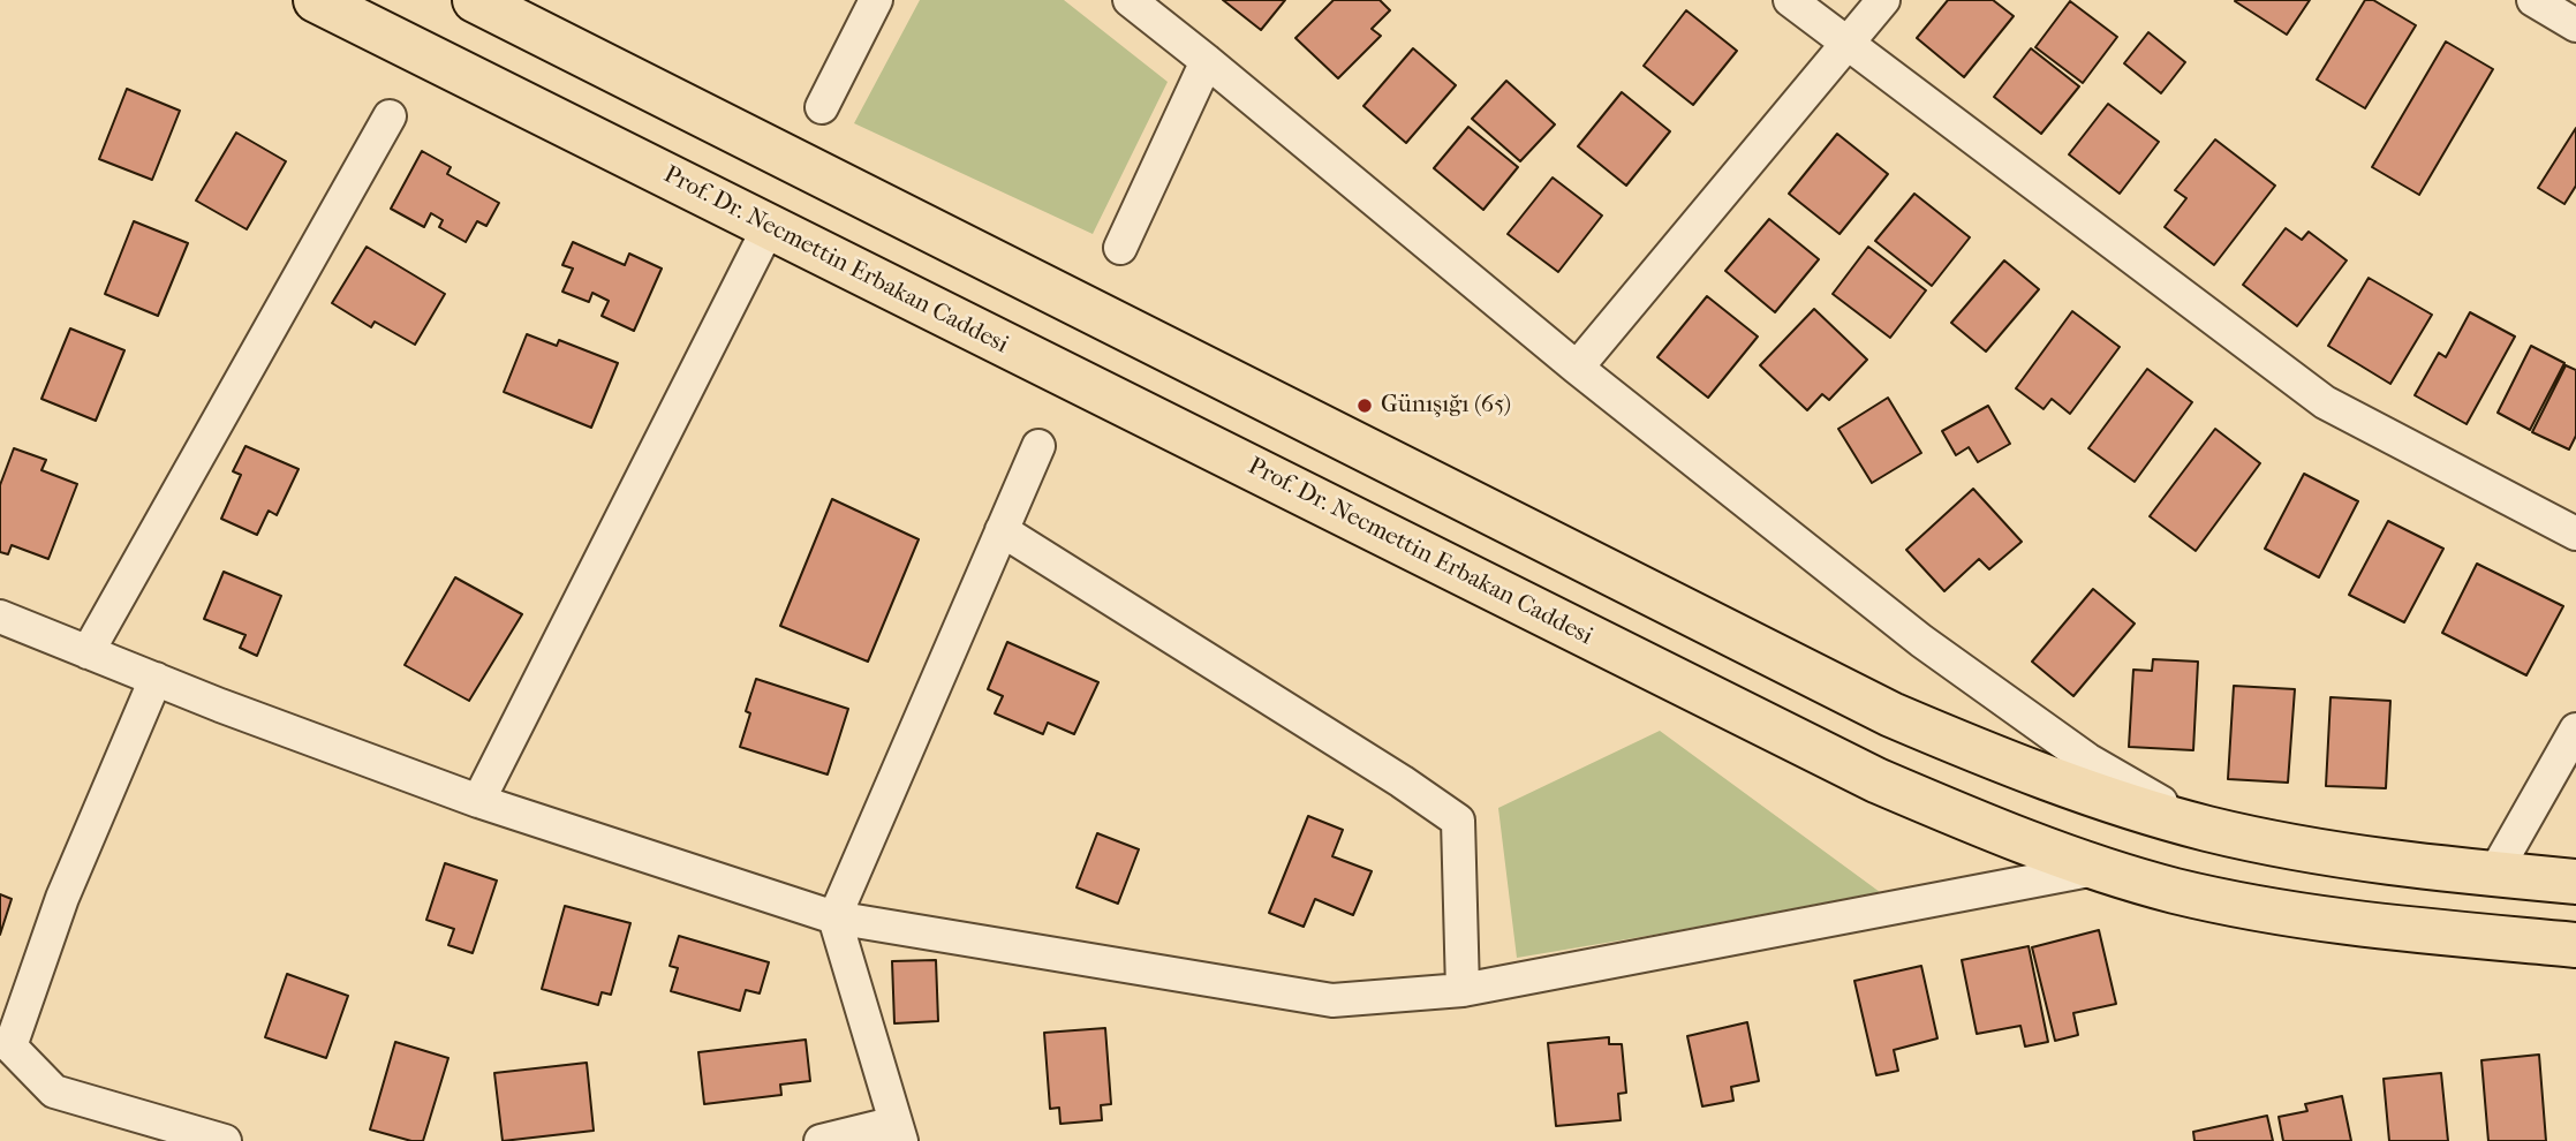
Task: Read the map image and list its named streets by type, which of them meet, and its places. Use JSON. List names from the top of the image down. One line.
{"streets":{"main road":["Prof. Dr. Necmettin Erbakan Caddesi"]},"places":["Günışığı (65)"]}
